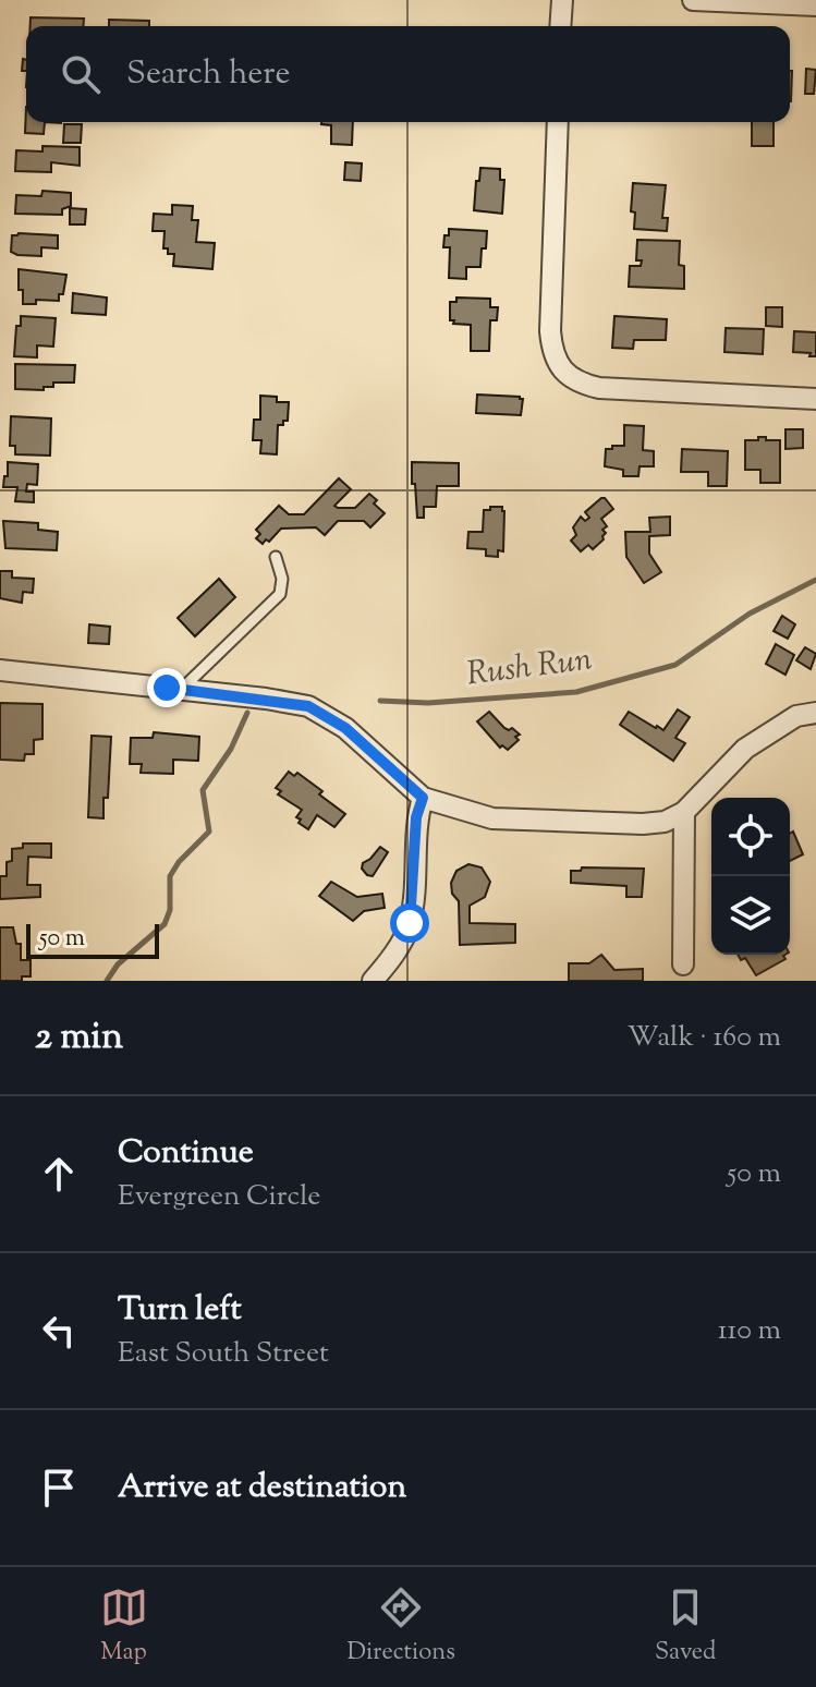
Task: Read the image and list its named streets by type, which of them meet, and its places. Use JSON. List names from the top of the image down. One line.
{"water":["Rush Run"],"scale_bar":"50 m","page":{"search":"Search here","scale":"50 m","heading":["2 min","Walk · 160 m"],"list":[["Continue","Evergreen Circle","50 m"],["Turn left","East South Street","110 m"],"Arrive at destination"],"nav":["Map","Directions","Saved"]}}
